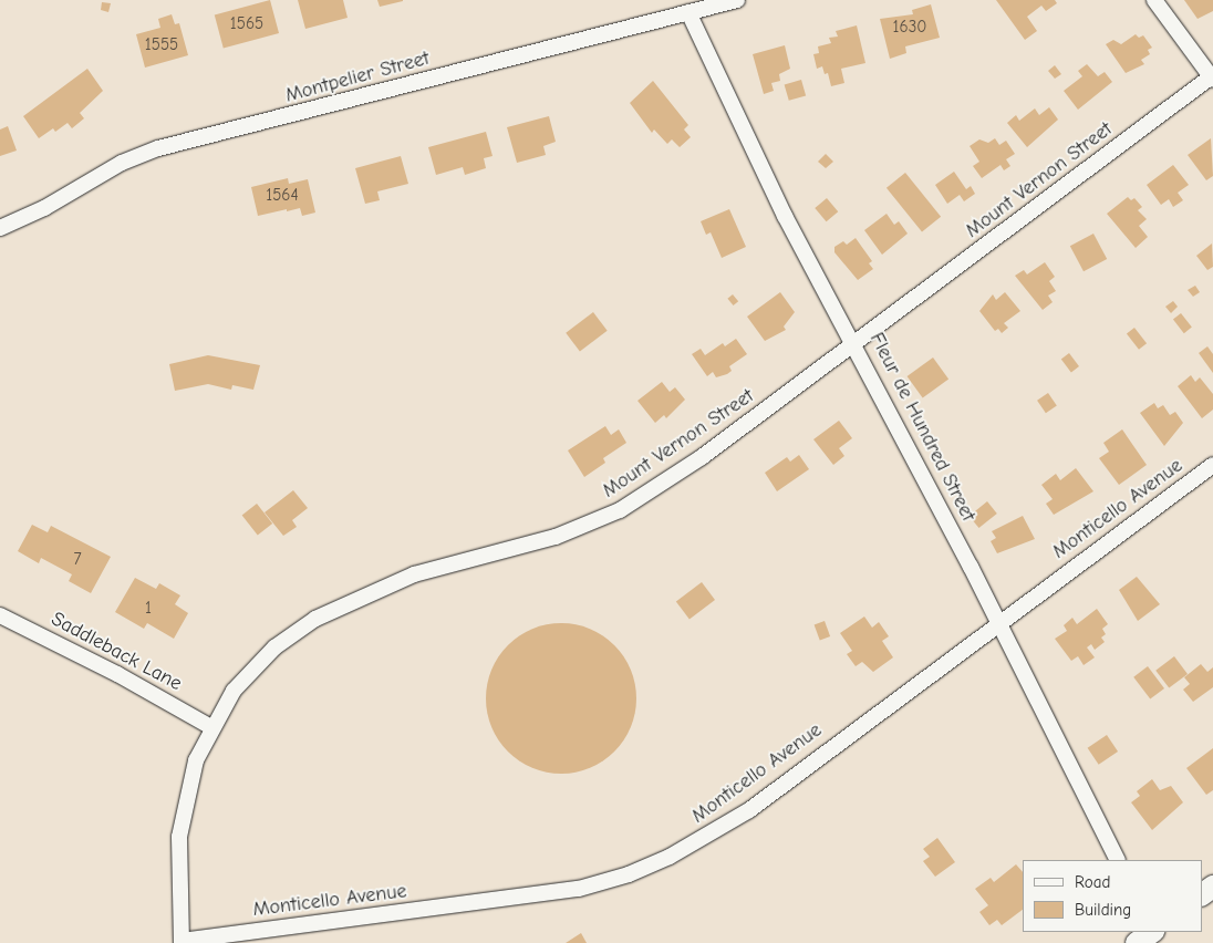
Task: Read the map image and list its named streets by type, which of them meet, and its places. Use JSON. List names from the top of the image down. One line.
{"streets":{"street":["Montpelier Street","Mount Vernon Street","Fleur de Hundred Street","Monticello Avenue","Saddleback Lane"]},"crossings":[["Montpelier Street","Fleur de Hundred Street"],["Mount Vernon Street","Fleur de Hundred Street"],["Mount Vernon Street","Monticello Avenue"],["Mount Vernon Street","Saddleback Lane"],["Fleur de Hundred Street","Monticello Avenue"]],"house_numbers":["1565","1630","1555","1564","7","1"],"legend":["Road","Building"]}
